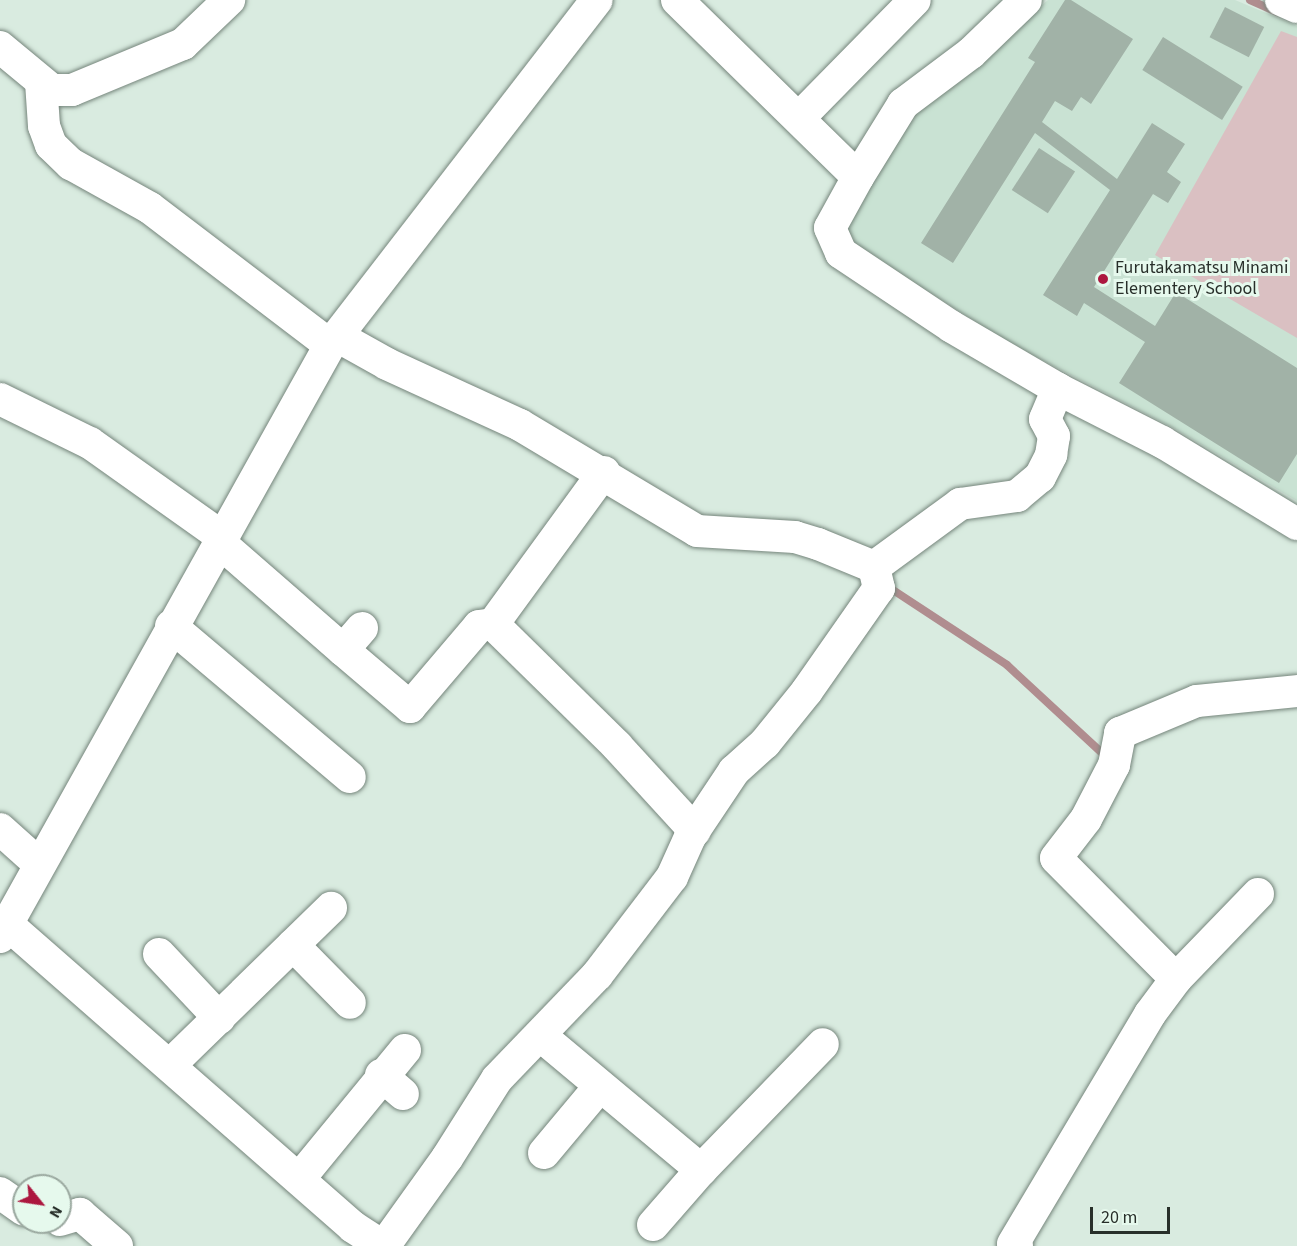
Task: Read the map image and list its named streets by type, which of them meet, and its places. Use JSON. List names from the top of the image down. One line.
{"places":["Furutakamatsu Minami Elementery School"],"scale_bar":"20 m","north":"bottom right"}
